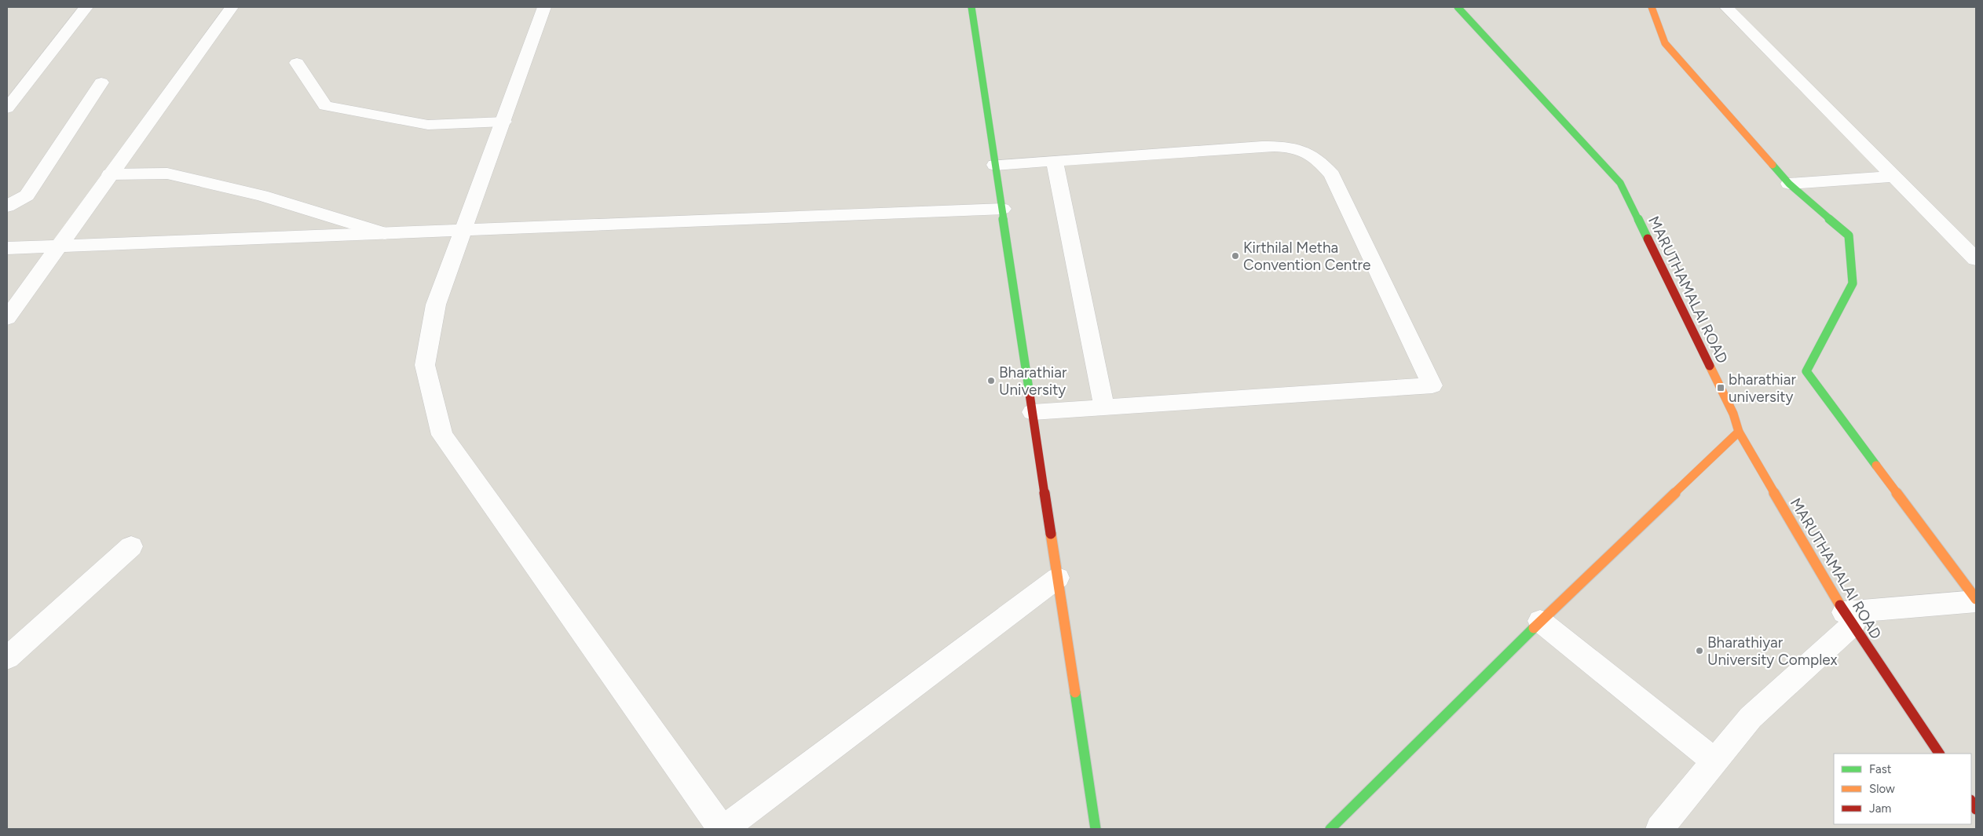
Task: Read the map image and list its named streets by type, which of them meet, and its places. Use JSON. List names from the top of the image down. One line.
{"streets":{"street":["MARUTHAMALAI ROAD"]},"places":{"other":["Kirthilal Metha Convention Centre","Bharathiar University","Bharathiyar University Complex"],"transit":["bharathiar university"]},"legend":["Fast","Slow","Jam"]}
